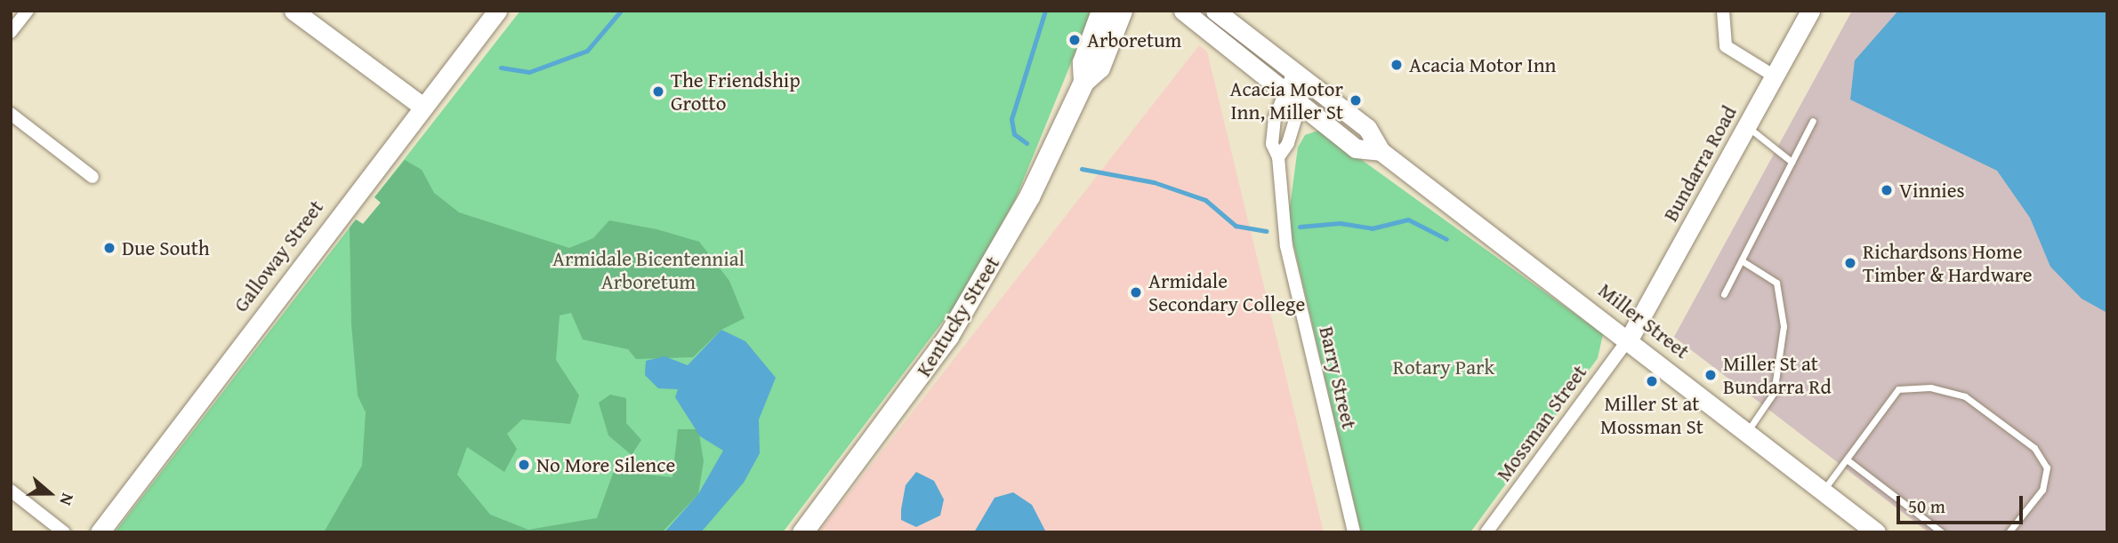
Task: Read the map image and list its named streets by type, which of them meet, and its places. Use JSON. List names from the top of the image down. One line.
{"streets":{"main road":["Kentucky Street"],"street":["Bundarra Road","Galloway Street","Miller Street","Barry Street","Mossman Street"]},"crossings":[["Bundarra Road","Miller Street"],["Bundarra Road","Mossman Street"],["Miller Street","Barry Street"],["Miller Street","Mossman Street"]],"parks":["Armidale Bicentennial Arboretum","Rotary Park"],"places":["Arboretum","Acacia Motor Inn","The Friendship Grotto","Acacia Motor Inn, Miller St","Vinnies","Due South","Richardsons Home Timber & Hardware","Armidale Secondary College","Miller St at Bundarra Rd","Miller St at Mossman St","No More Silence"],"scale_bar":"50 m","north":"right"}
